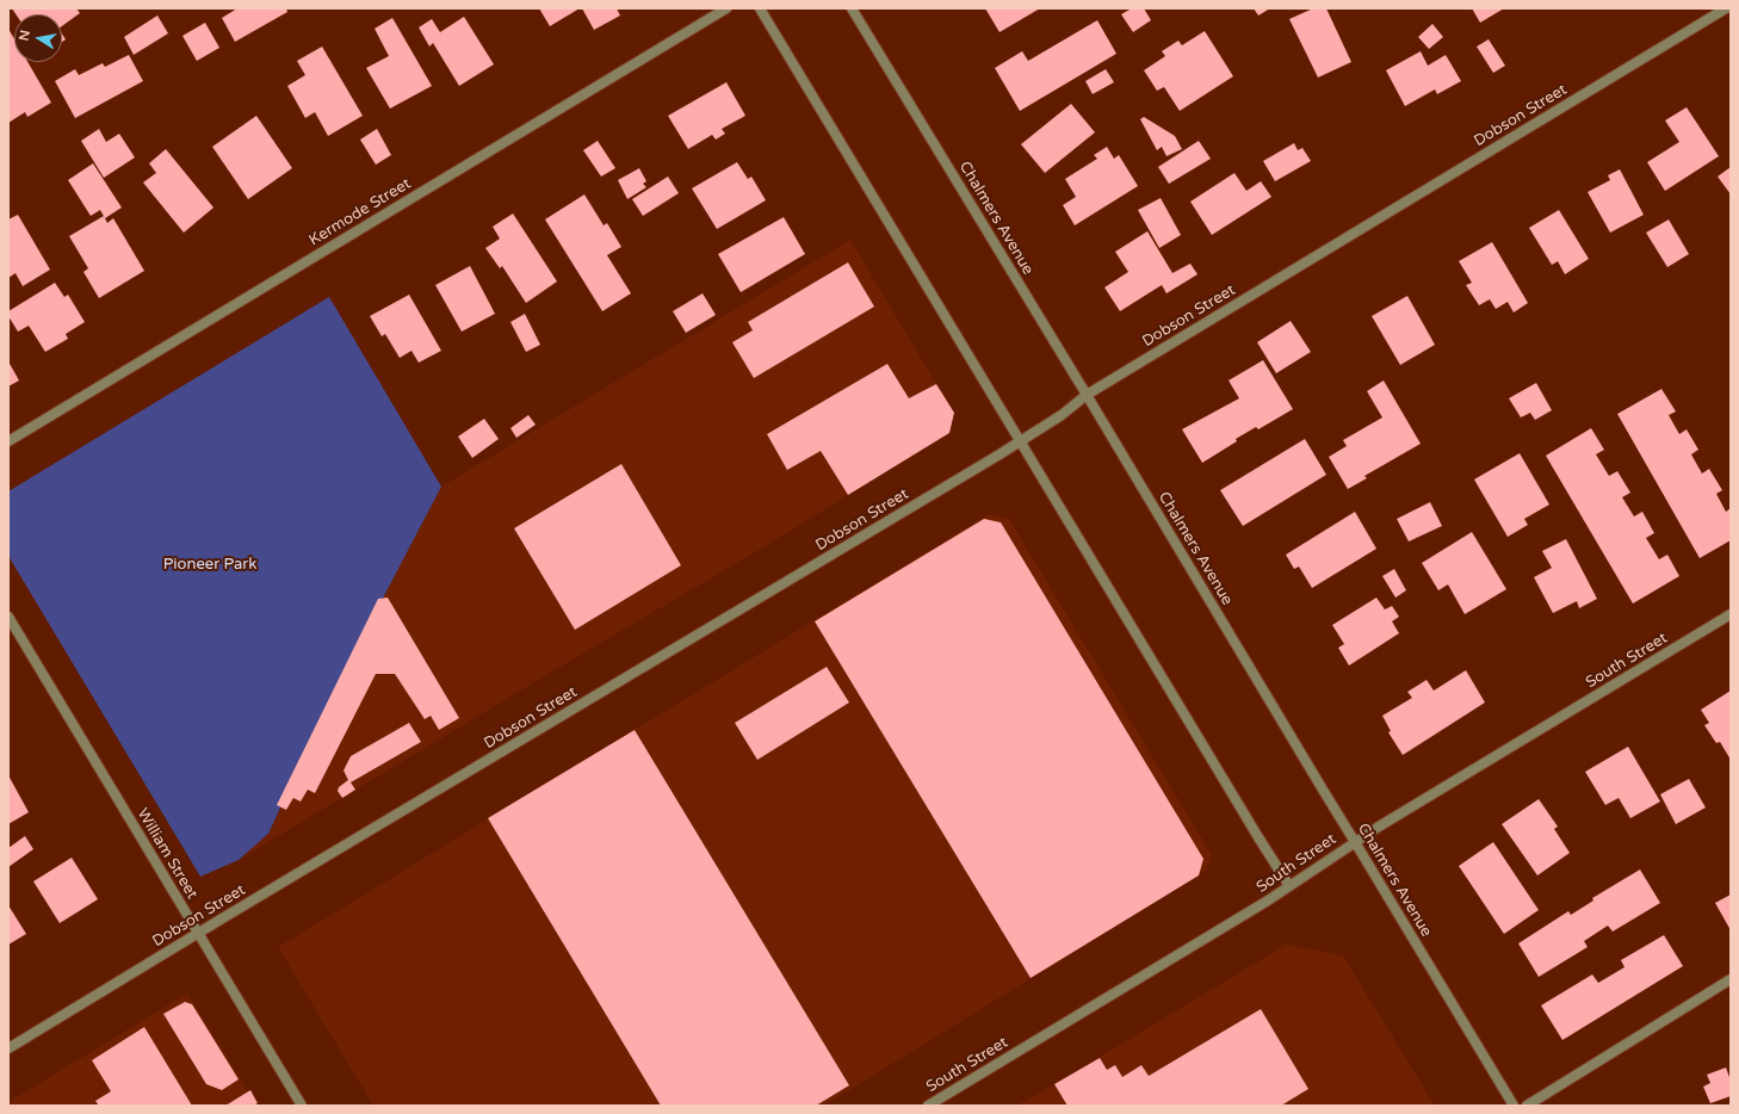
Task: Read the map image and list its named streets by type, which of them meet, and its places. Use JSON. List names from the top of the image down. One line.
{"streets":{"street":["Dobson Street","Kermode Street","Chalmers Avenue","South Street","William Street"]},"crossings":[["Dobson Street","Chalmers Avenue"],["Dobson Street","William Street"],["Chalmers Avenue","South Street"]],"parks":["Pioneer Park"],"north":"left"}
